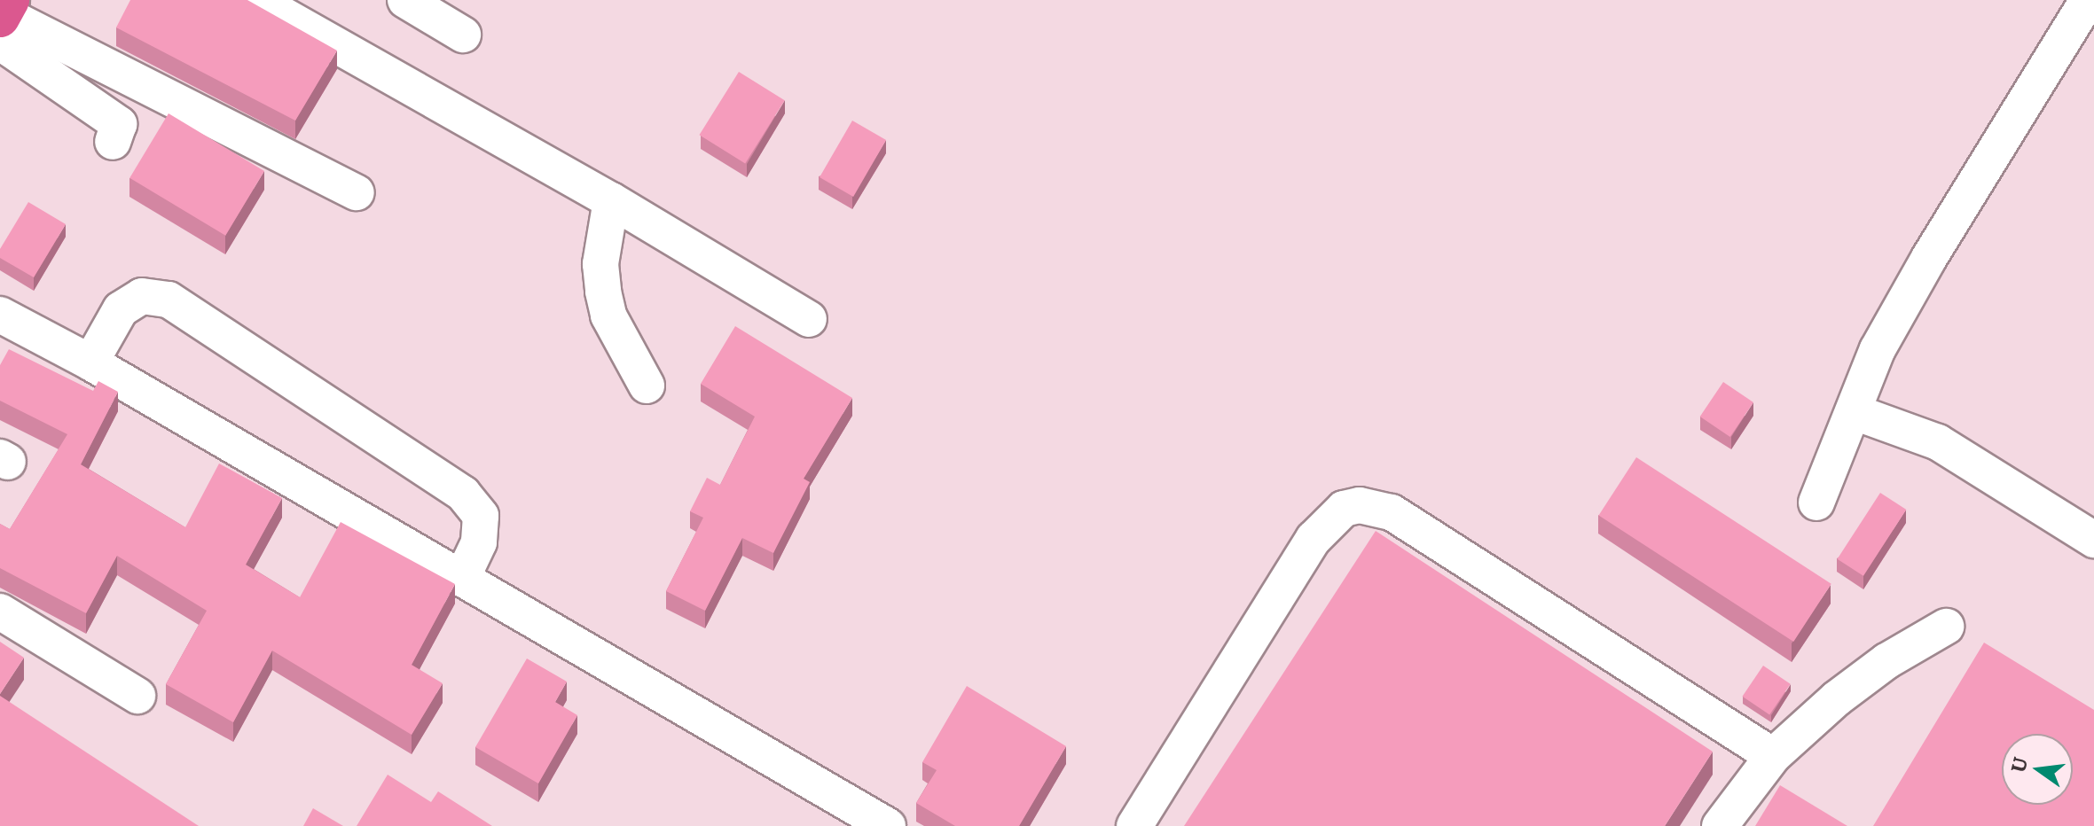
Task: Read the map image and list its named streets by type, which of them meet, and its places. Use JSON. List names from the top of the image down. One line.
{"north":"left"}
